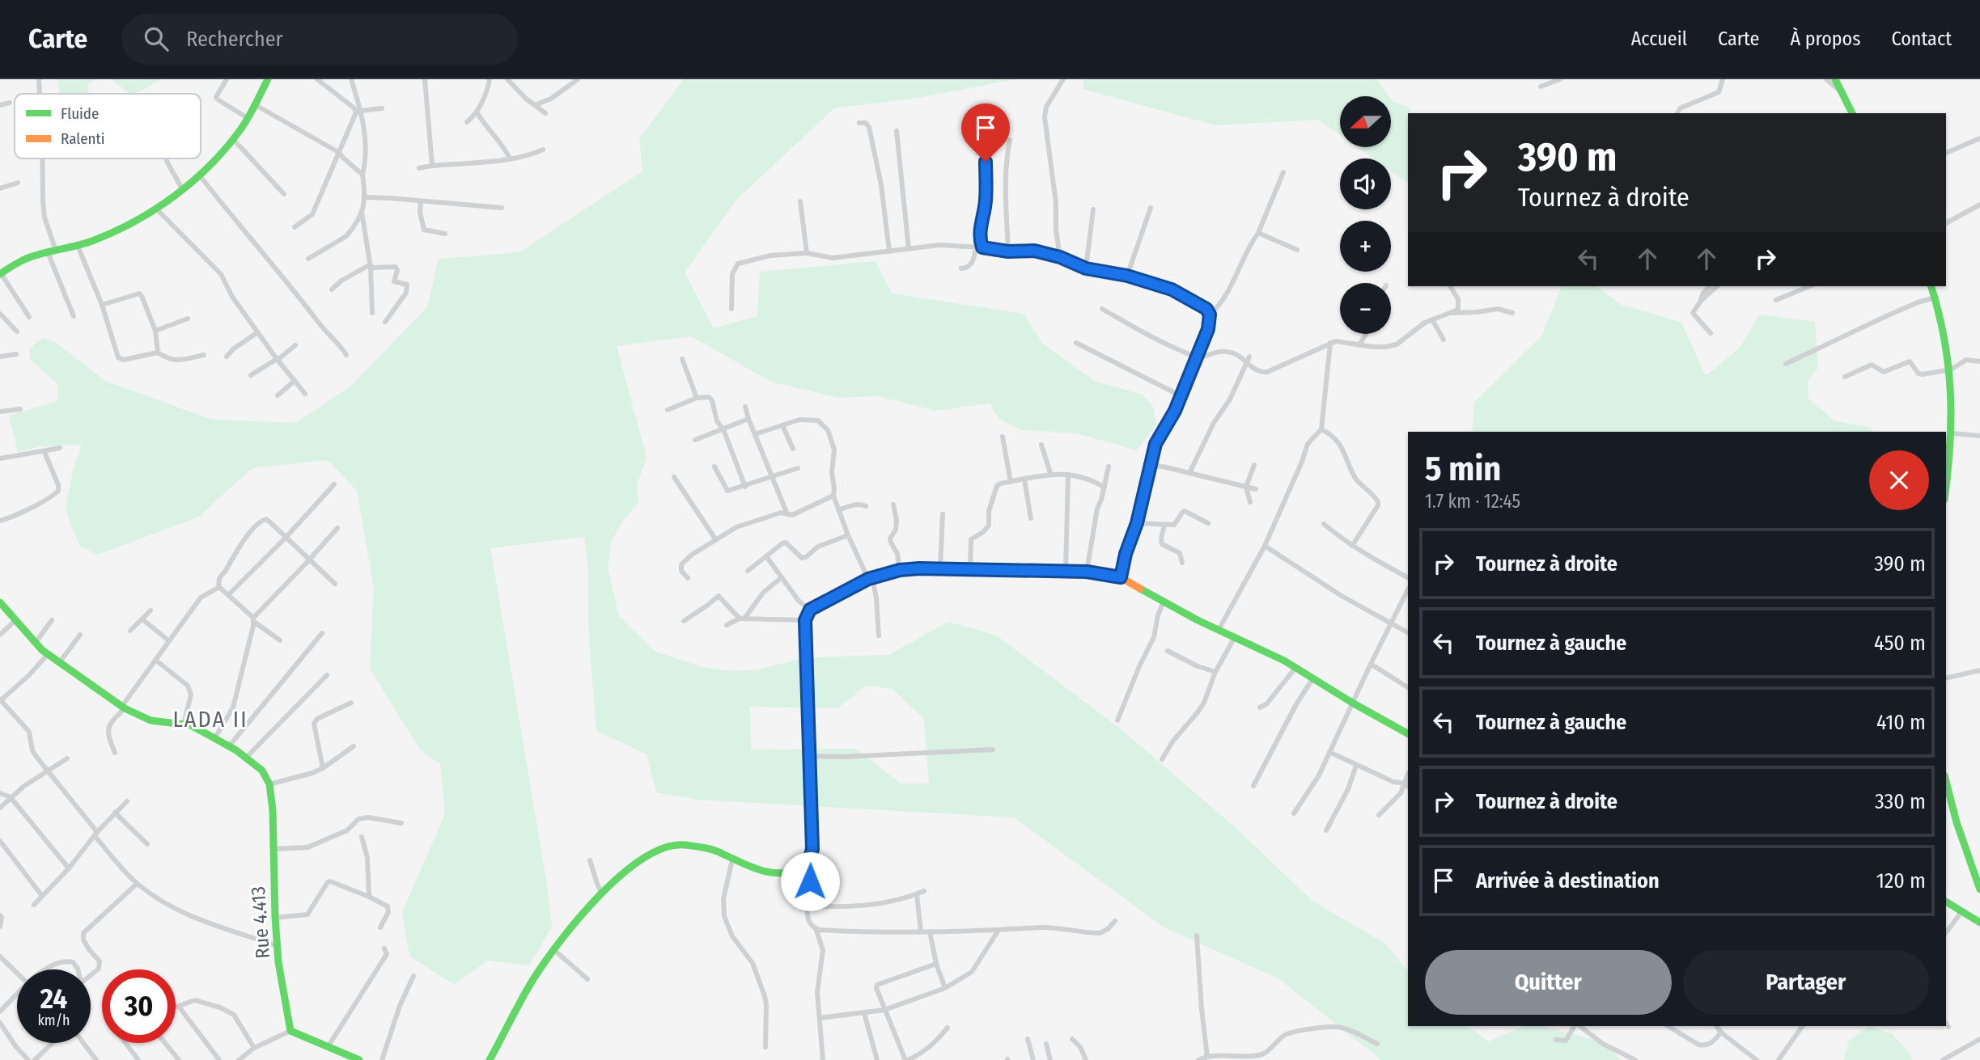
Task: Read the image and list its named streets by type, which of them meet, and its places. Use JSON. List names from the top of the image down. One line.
{"streets":{"street":["Rue 4.413"]},"districts":["LADA II"],"legend":["Fluide","Ralenti"],"north":"left","page":{"header":"Carte","search":"Rechercher","nav":["Accueil","Carte","À propos","Contact"],"map_buttons":["+","−"],"turn":["390 m","Tournez à droite"],"heading":["5 min","1.7 km · 12:45"],"list":[{"name":"Tournez à droite","value":"390 m"},{"name":"Tournez à gauche","value":"450 m"},{"name":"Tournez à gauche","value":"410 m"},{"name":"Tournez à droite","value":"330 m"},{"name":"Arrivée à destination","value":"120 m"}],"buttons":["Quitter","Partager"],"speed":"24 km/h","limit":"30"}}
